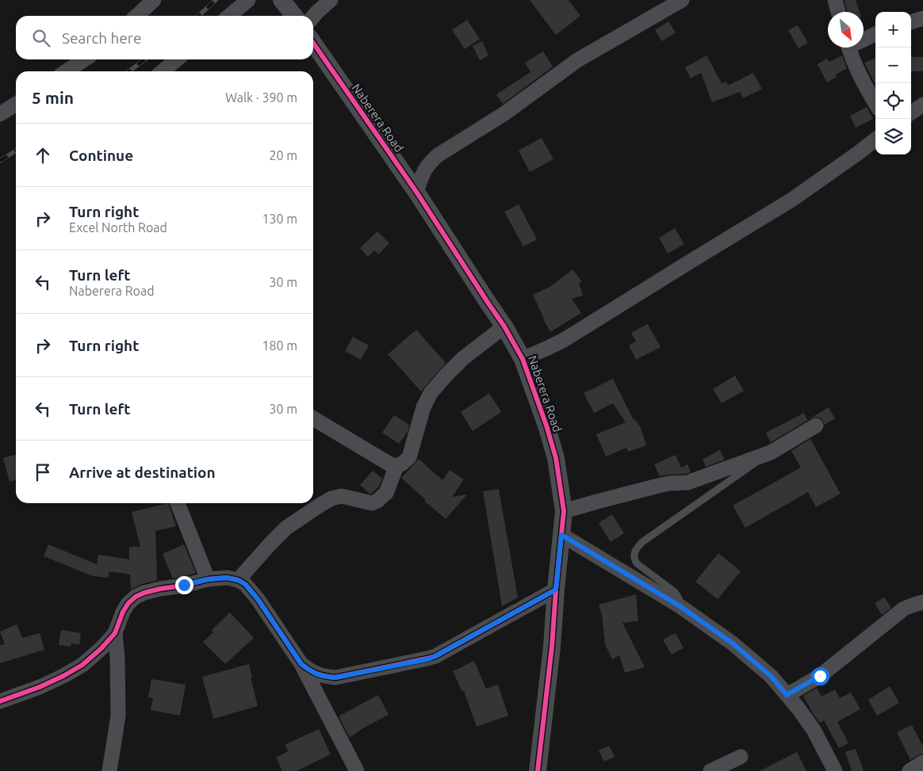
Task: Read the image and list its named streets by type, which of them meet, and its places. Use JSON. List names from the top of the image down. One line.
{"streets":{"street":["Naberera Road"]},"north":"bottom right","page":{"map_buttons":["+","−"],"search":"Search here","heading":["5 min","Walk · 390 m"],"list":[["Continue","20 m"],["Turn right","Excel North Road","130 m"],["Turn left","Naberera Road","30 m"],["Turn right","180 m"],["Turn left","30 m"],"Arrive at destination"]}}
